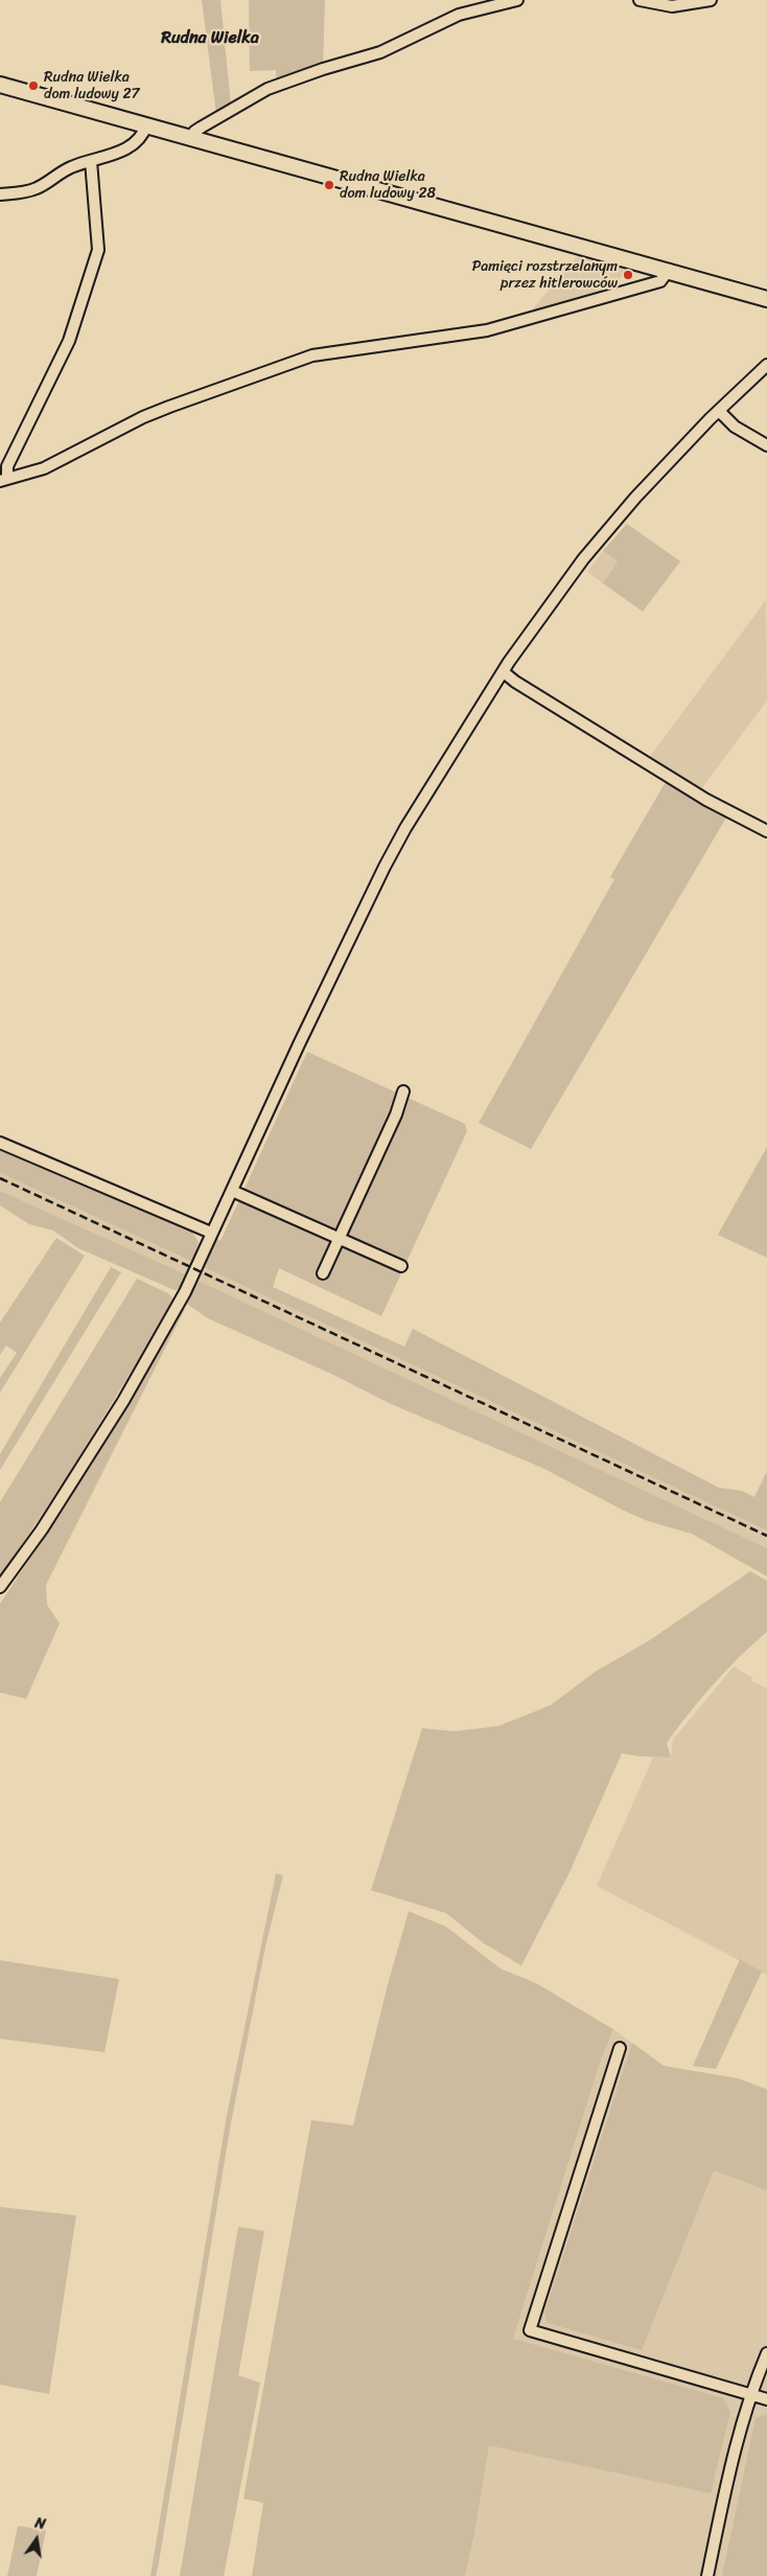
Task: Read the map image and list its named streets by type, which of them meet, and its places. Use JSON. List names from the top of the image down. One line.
{"districts":["Rudna Wielka"],"places":["Rudna Wielka dom ludowy 27","Rudna Wielka dom ludowy 28","Pamięci rozstrzelanym przez hitlerowców"],"north":"top"}
